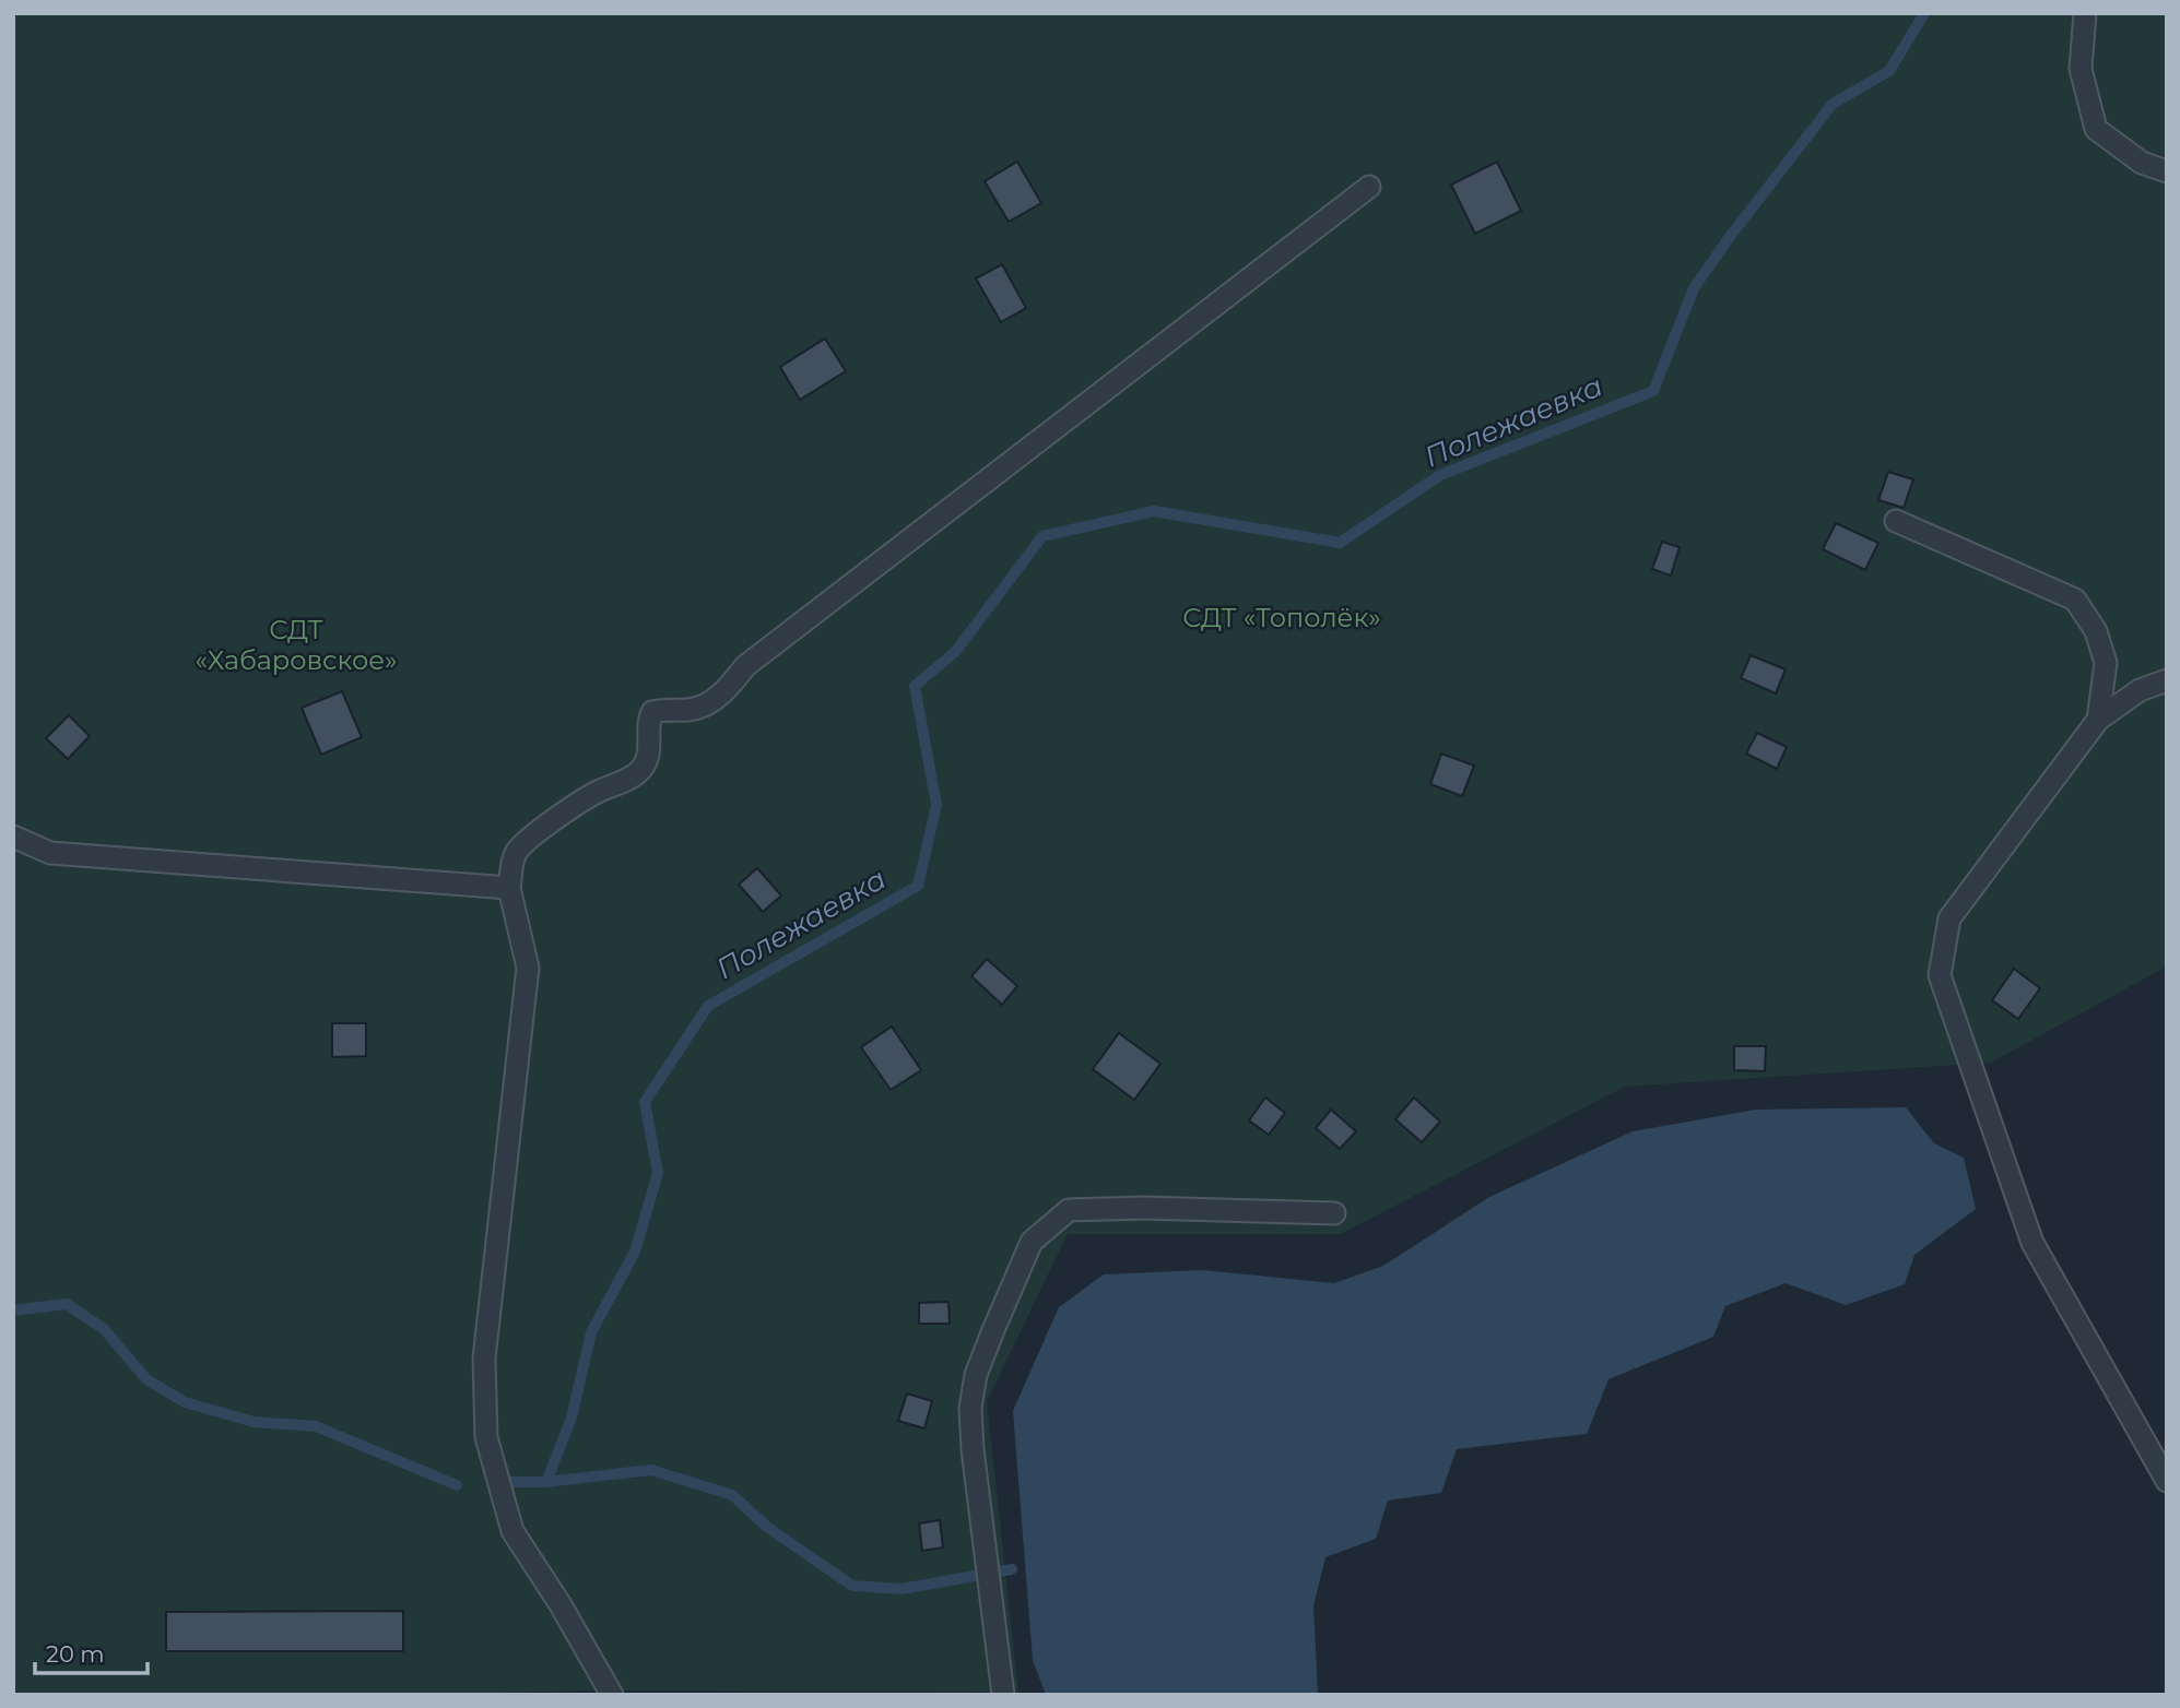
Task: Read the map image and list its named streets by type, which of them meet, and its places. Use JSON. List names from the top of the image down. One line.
{"water":["Полежаевка"],"parks":["СДТ «Тополёк»","СДТ «Хабаровское»"],"scale_bar":"20 m"}
